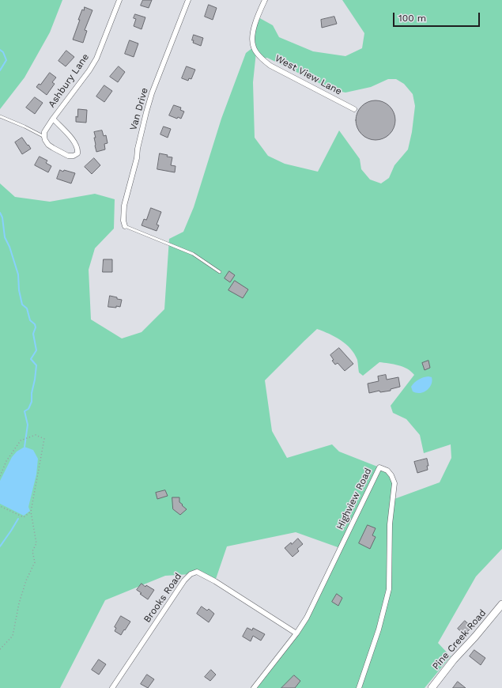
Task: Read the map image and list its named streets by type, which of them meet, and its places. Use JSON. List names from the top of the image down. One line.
{"streets":{"street":["West View Lane","Ashbury Lane","Van Drive","Highview Road","Brooks Road","Pine Creek Road"]},"crossings":[["Highview Road","Brooks Road"]],"scale_bar":"100 m"}
